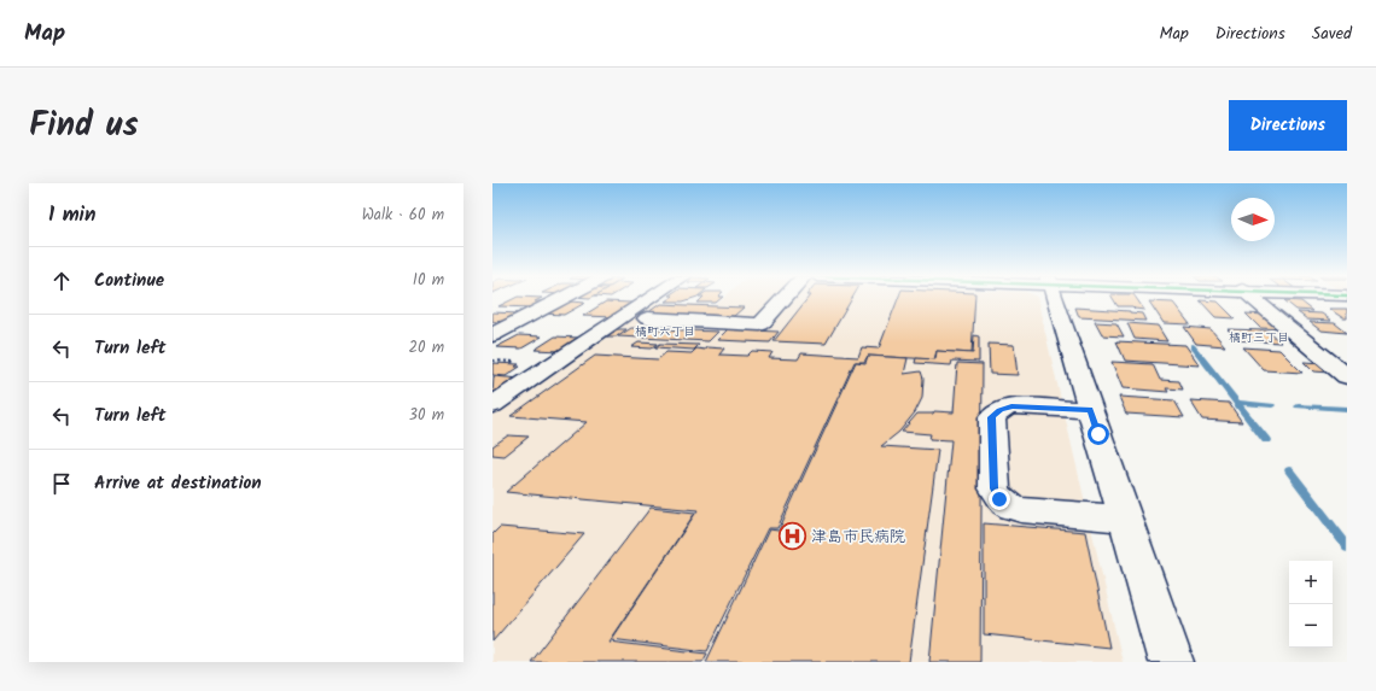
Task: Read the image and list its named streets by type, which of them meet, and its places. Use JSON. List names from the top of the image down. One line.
{"districts":["橘町六丁目","橘町三丁目"],"places":{"hospital":["津島市民病院"]},"north":"right","page":{"header":"Map","nav":["Map","Directions","Saved"],"title":"Find us","buttons":"Directions","heading":["1 min","Walk · 60 m"],"list":[["Continue","10 m"],["Turn left","20 m"],["Turn left","30 m"],"Arrive at destination"],"map_buttons":["+","−"]}}
